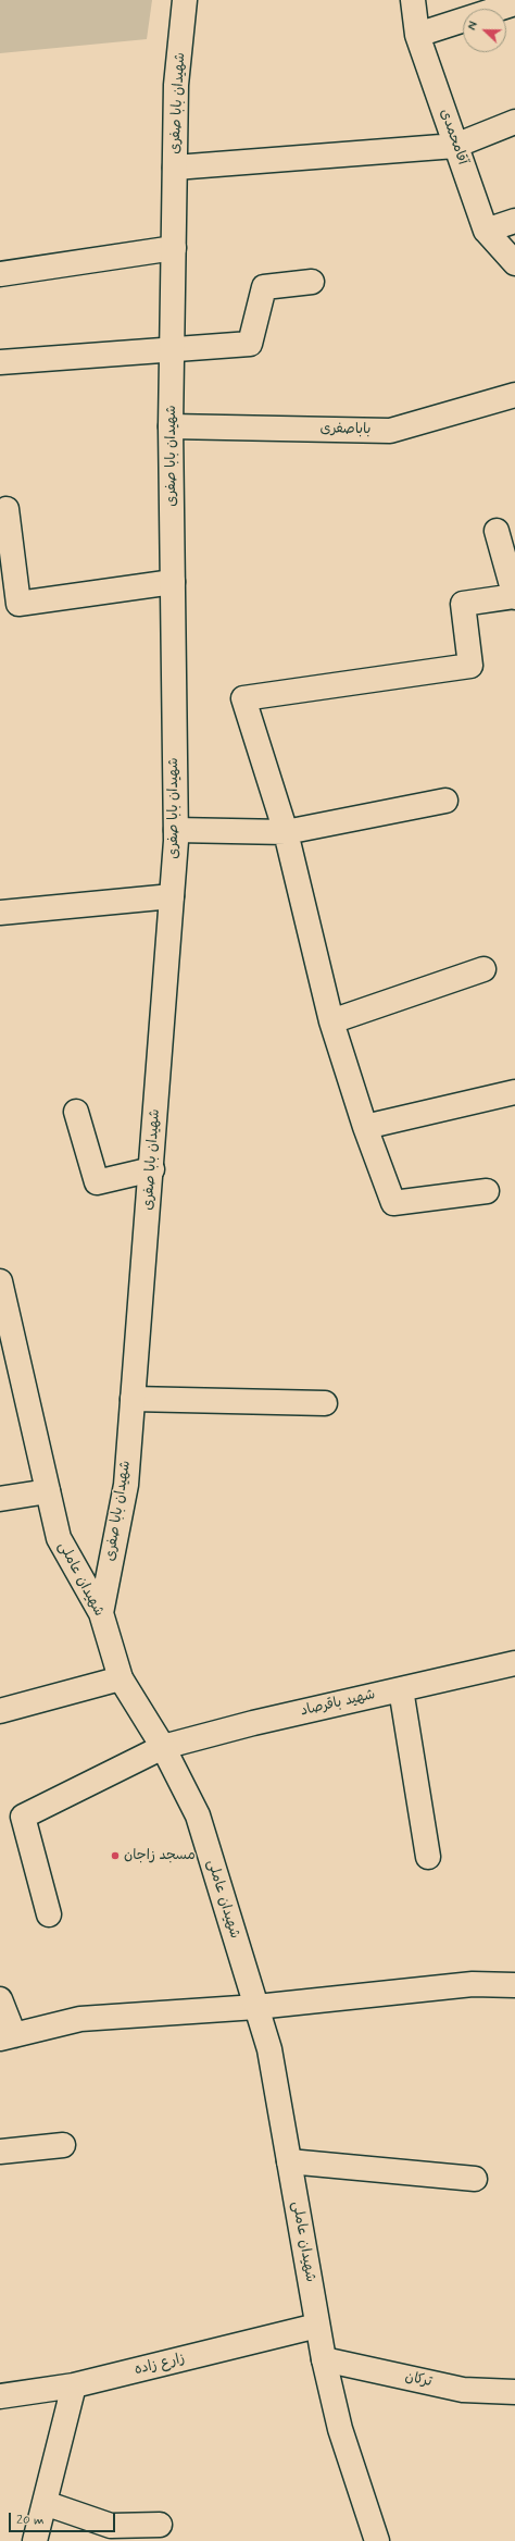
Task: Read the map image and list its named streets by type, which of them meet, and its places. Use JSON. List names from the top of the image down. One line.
{"streets":{"street":["شهیدان بابا صفری","آقامحمدی","باباصفری","شهیدان عاملی","شهید باقرصاد","زارع زاده","ترکان"]},"crossings":[["شهیدان بابا صفری","باباصفری"],["شهیدان بابا صفری","شهیدان عاملی"],["شهیدان عاملی","شهید باقرصاد"],["شهیدان عاملی","زارع زاده"],["شهیدان عاملی","ترکان"]],"places":["مسجد زاجان"],"scale_bar":"20 m","north":"left"}
